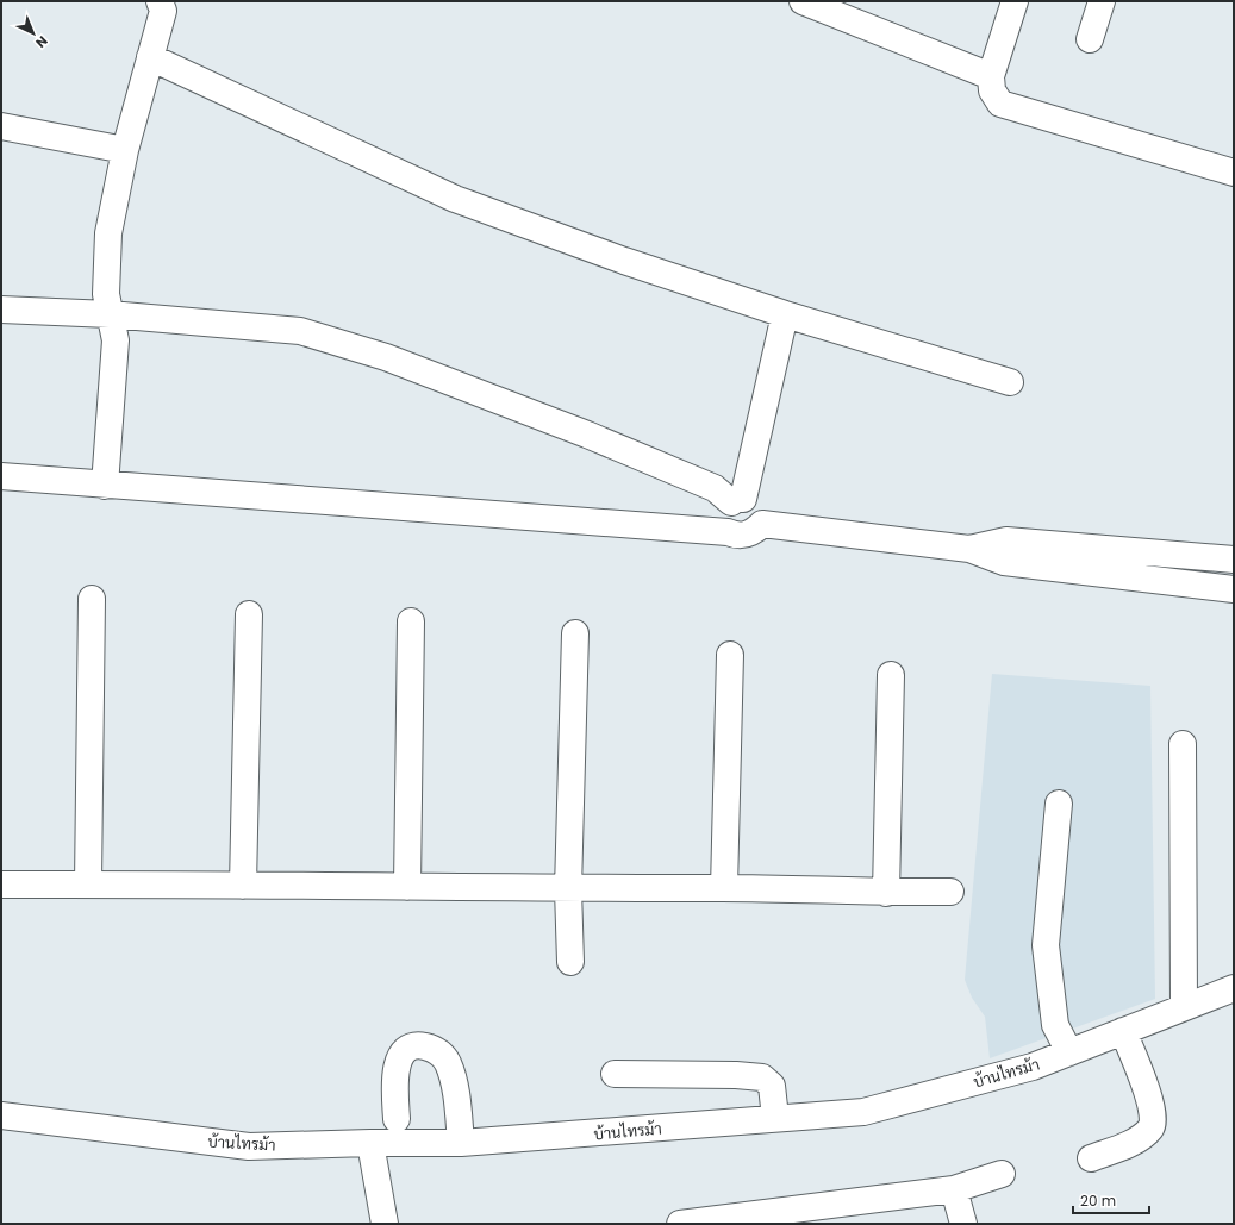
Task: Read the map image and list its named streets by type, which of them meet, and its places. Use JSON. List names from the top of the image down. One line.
{"streets":{"street":["บ้านไทรม้า"]},"scale_bar":"20 m","north":"bottom right"}
